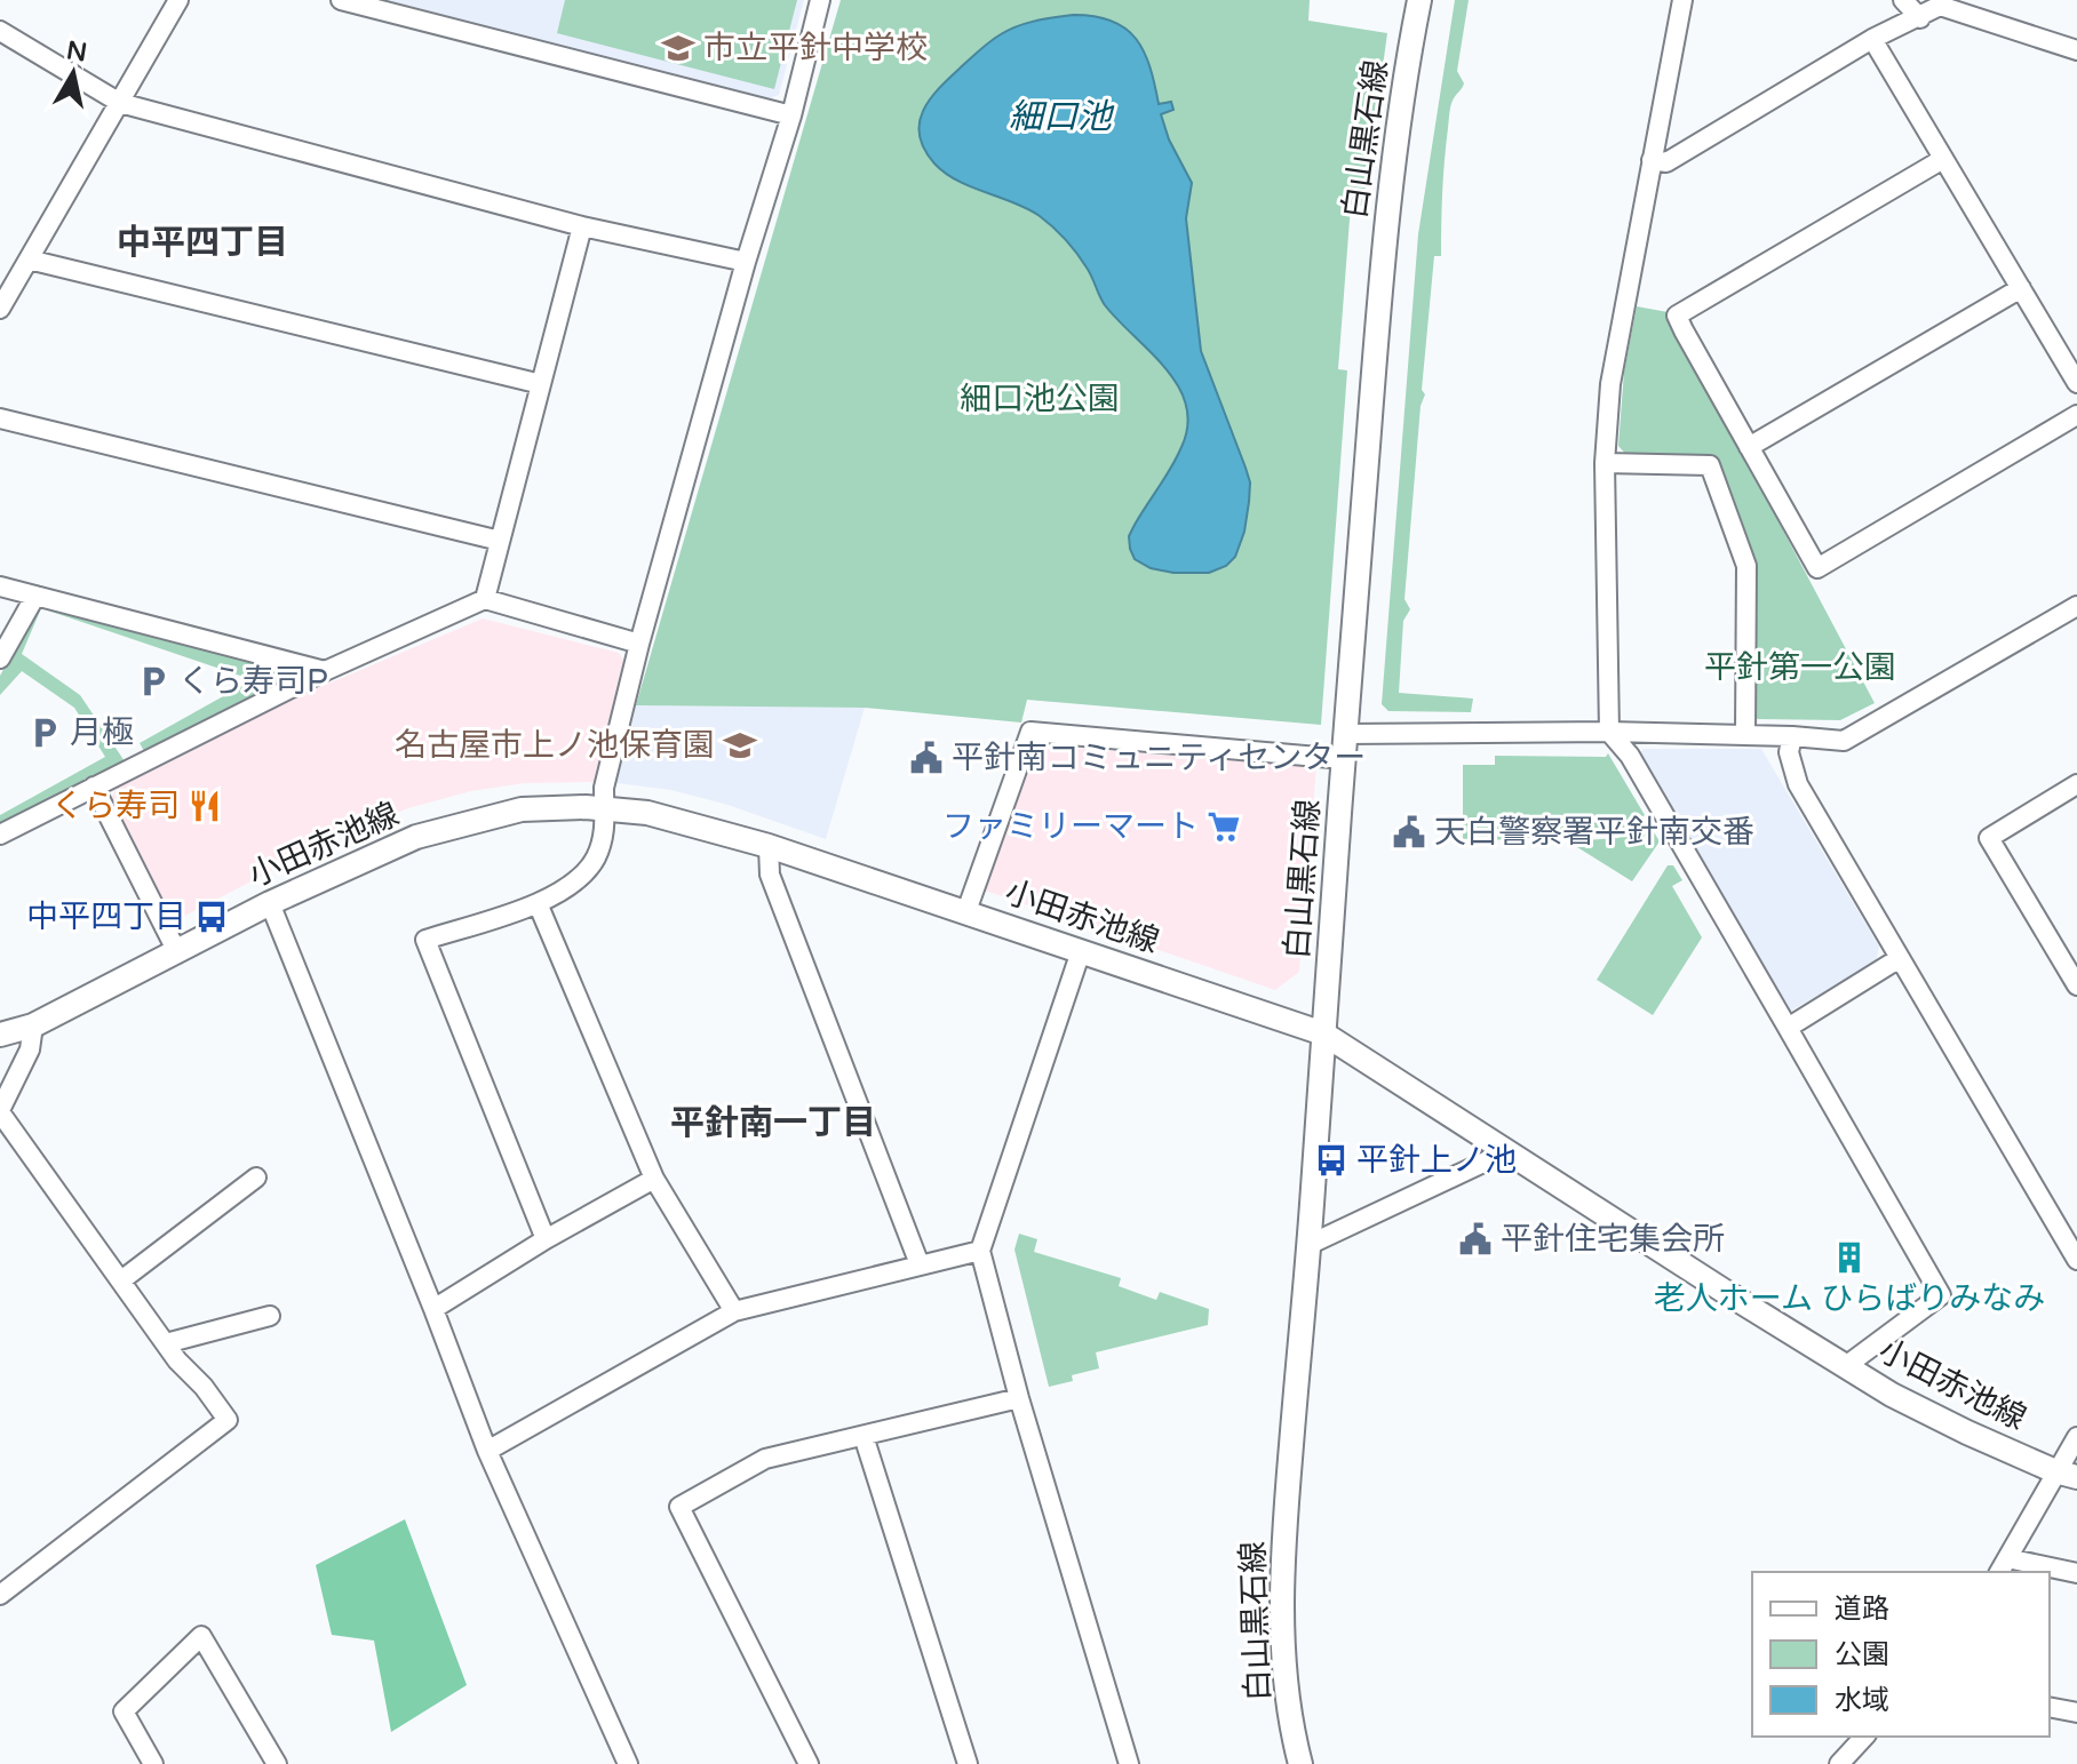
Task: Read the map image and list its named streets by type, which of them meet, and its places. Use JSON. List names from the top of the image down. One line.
{"streets":{"street":["白山黒石線","小田赤池線"]},"crossings":[["白山黒石線","小田赤池線"]],"districts":["中平四丁目","平針南一丁目"],"water":["細口池"],"parks":["細口池公園","平針第一公園"],"places":{"school or university":["市立平針中学校","名古屋市上ノ池保育園"],"parking":["くら寿司P","月極"],"public building":["平針南コミュニティセンター","天白警察署平針南交番","平針住宅集会所"],"restaurant":["くら寿司"],"supermarket":["ファミリーマート"],"bus stop":["中平四丁目","平針上ノ池"],"building":["老人ホーム ひらばりみなみ"]},"legend":["道路","公園","水域"],"north":"top"}
